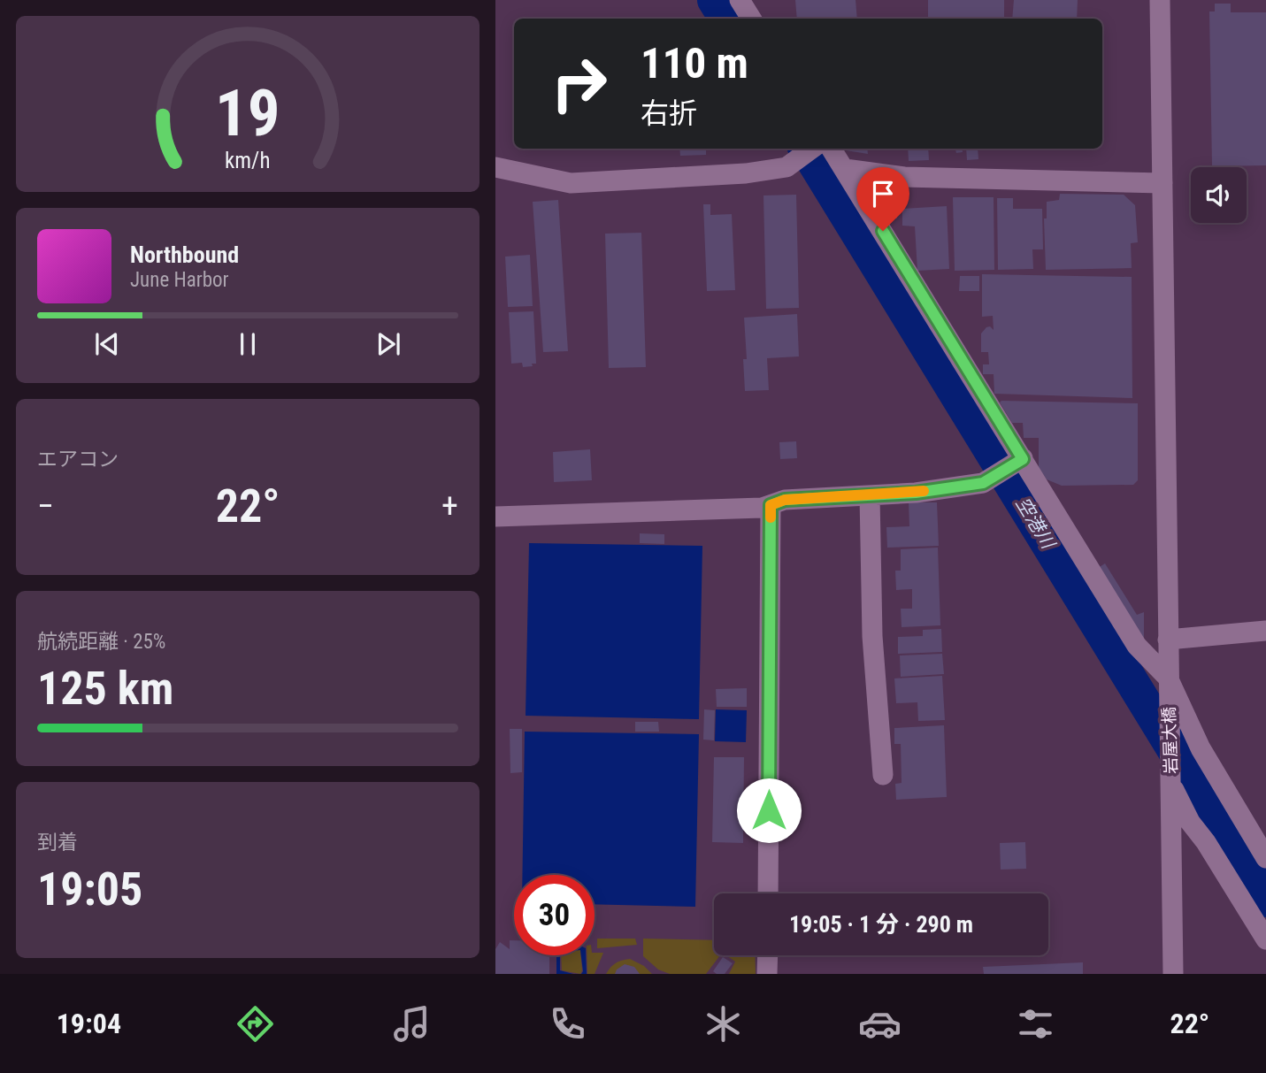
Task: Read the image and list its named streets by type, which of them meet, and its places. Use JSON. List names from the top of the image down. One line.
{"streets":{"street":["岩屋大橋"]},"water":["空港川"],"page":{"turn":["110 m","右折"],"song":["Northbound","June Harbor"],"tile":["エアコン",["航続距離 · 25%","125 km"],["到着","19:05"]],"heat":["−","22°","+"],"limit":"30","trip":"19:05 · 1 分 · 290 m","tabs":["19:04","22°"],"gauge":["19","km/h"]}}
